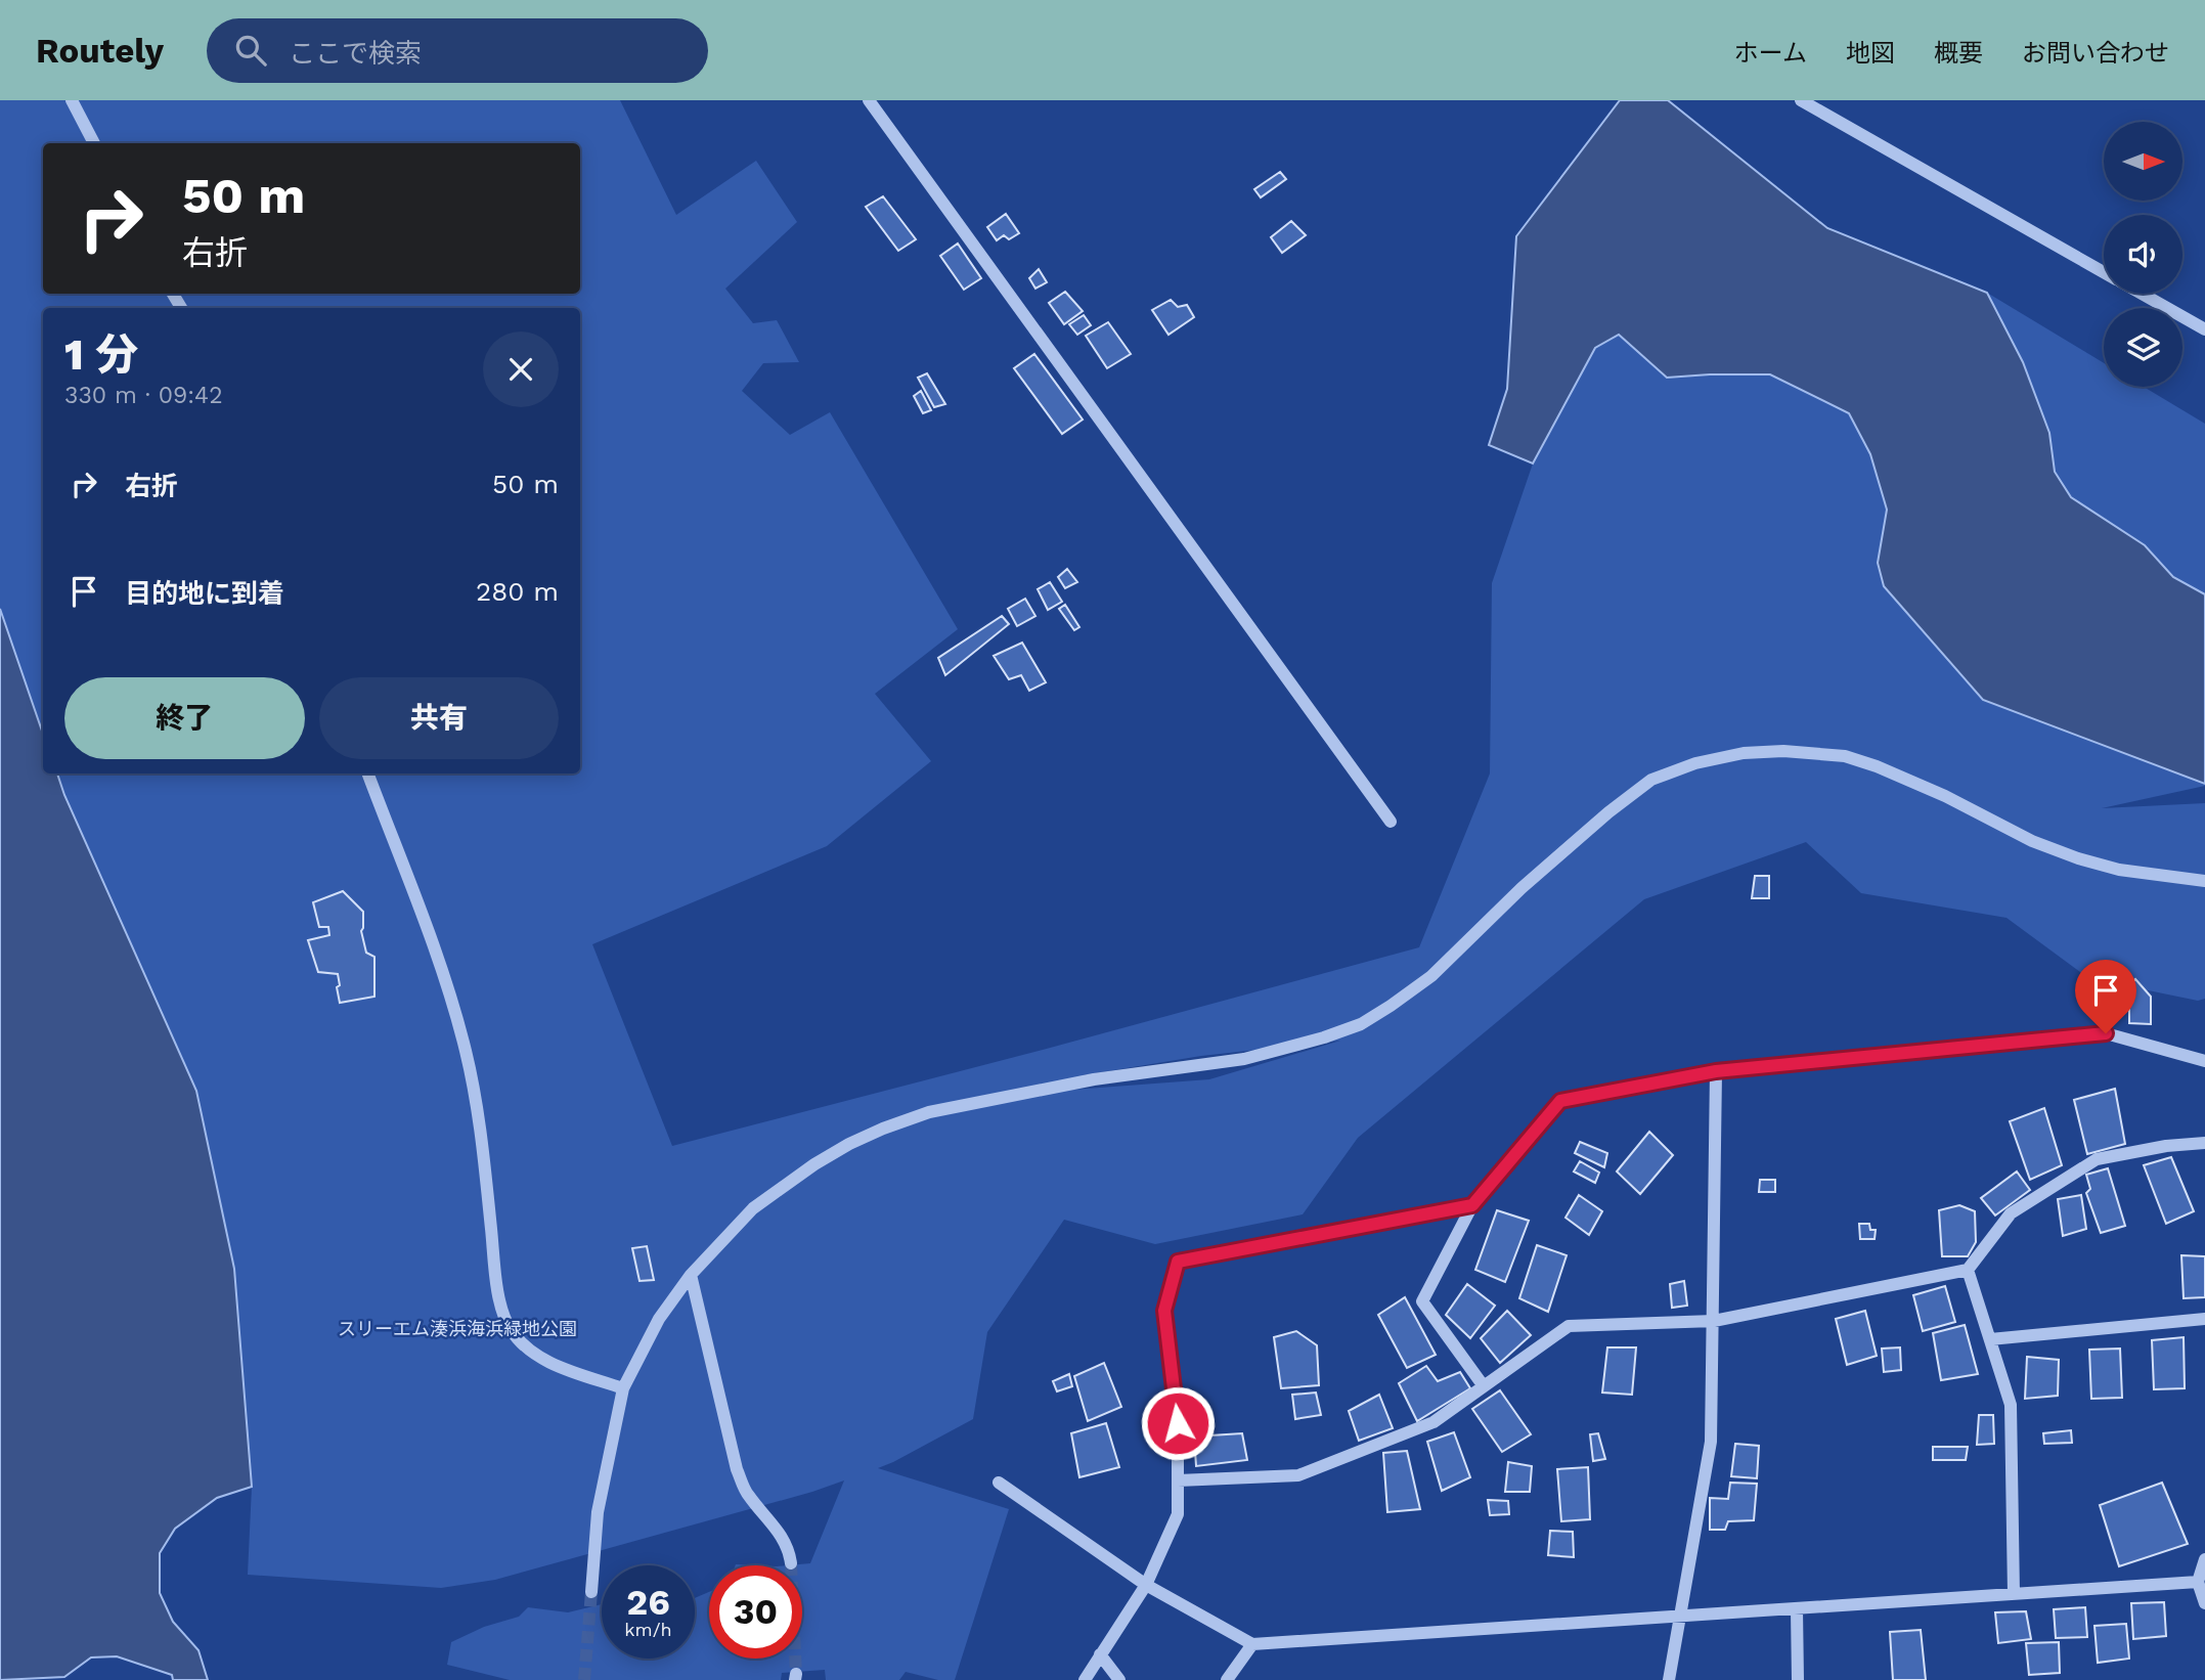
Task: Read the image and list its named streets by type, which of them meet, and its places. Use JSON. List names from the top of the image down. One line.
{"parks":["スリーエム湊浜海浜緑地公園"],"north":"right","page":{"header":"Routely","search":"ここで検索","nav":["ホーム","地図","概要","お問い合わせ"],"turn":["50 m","右折"],"heading":["1 分","330 m · 09:42"],"list":[{"name":"右折","value":"50 m"},{"name":"目的地に到着","value":"280 m"}],"buttons":["終了","共有"],"speed":"26 km/h","limit":"30"}}
